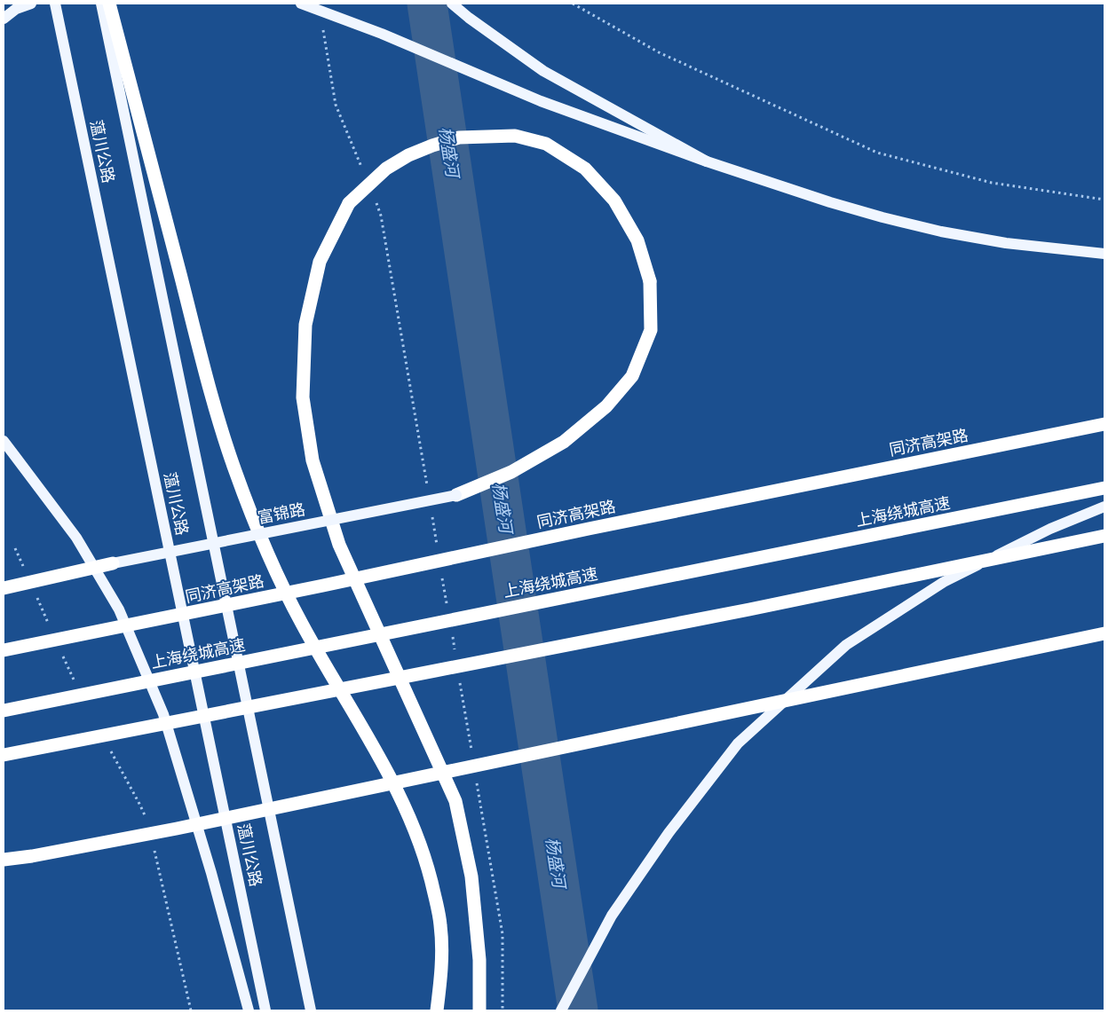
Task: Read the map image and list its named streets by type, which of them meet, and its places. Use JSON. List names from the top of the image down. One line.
{"streets":{"highway":["同济高架路","上海绕城高速"],"main road":["蕰川公路","富锦路"]},"water":["杨盛河"]}
